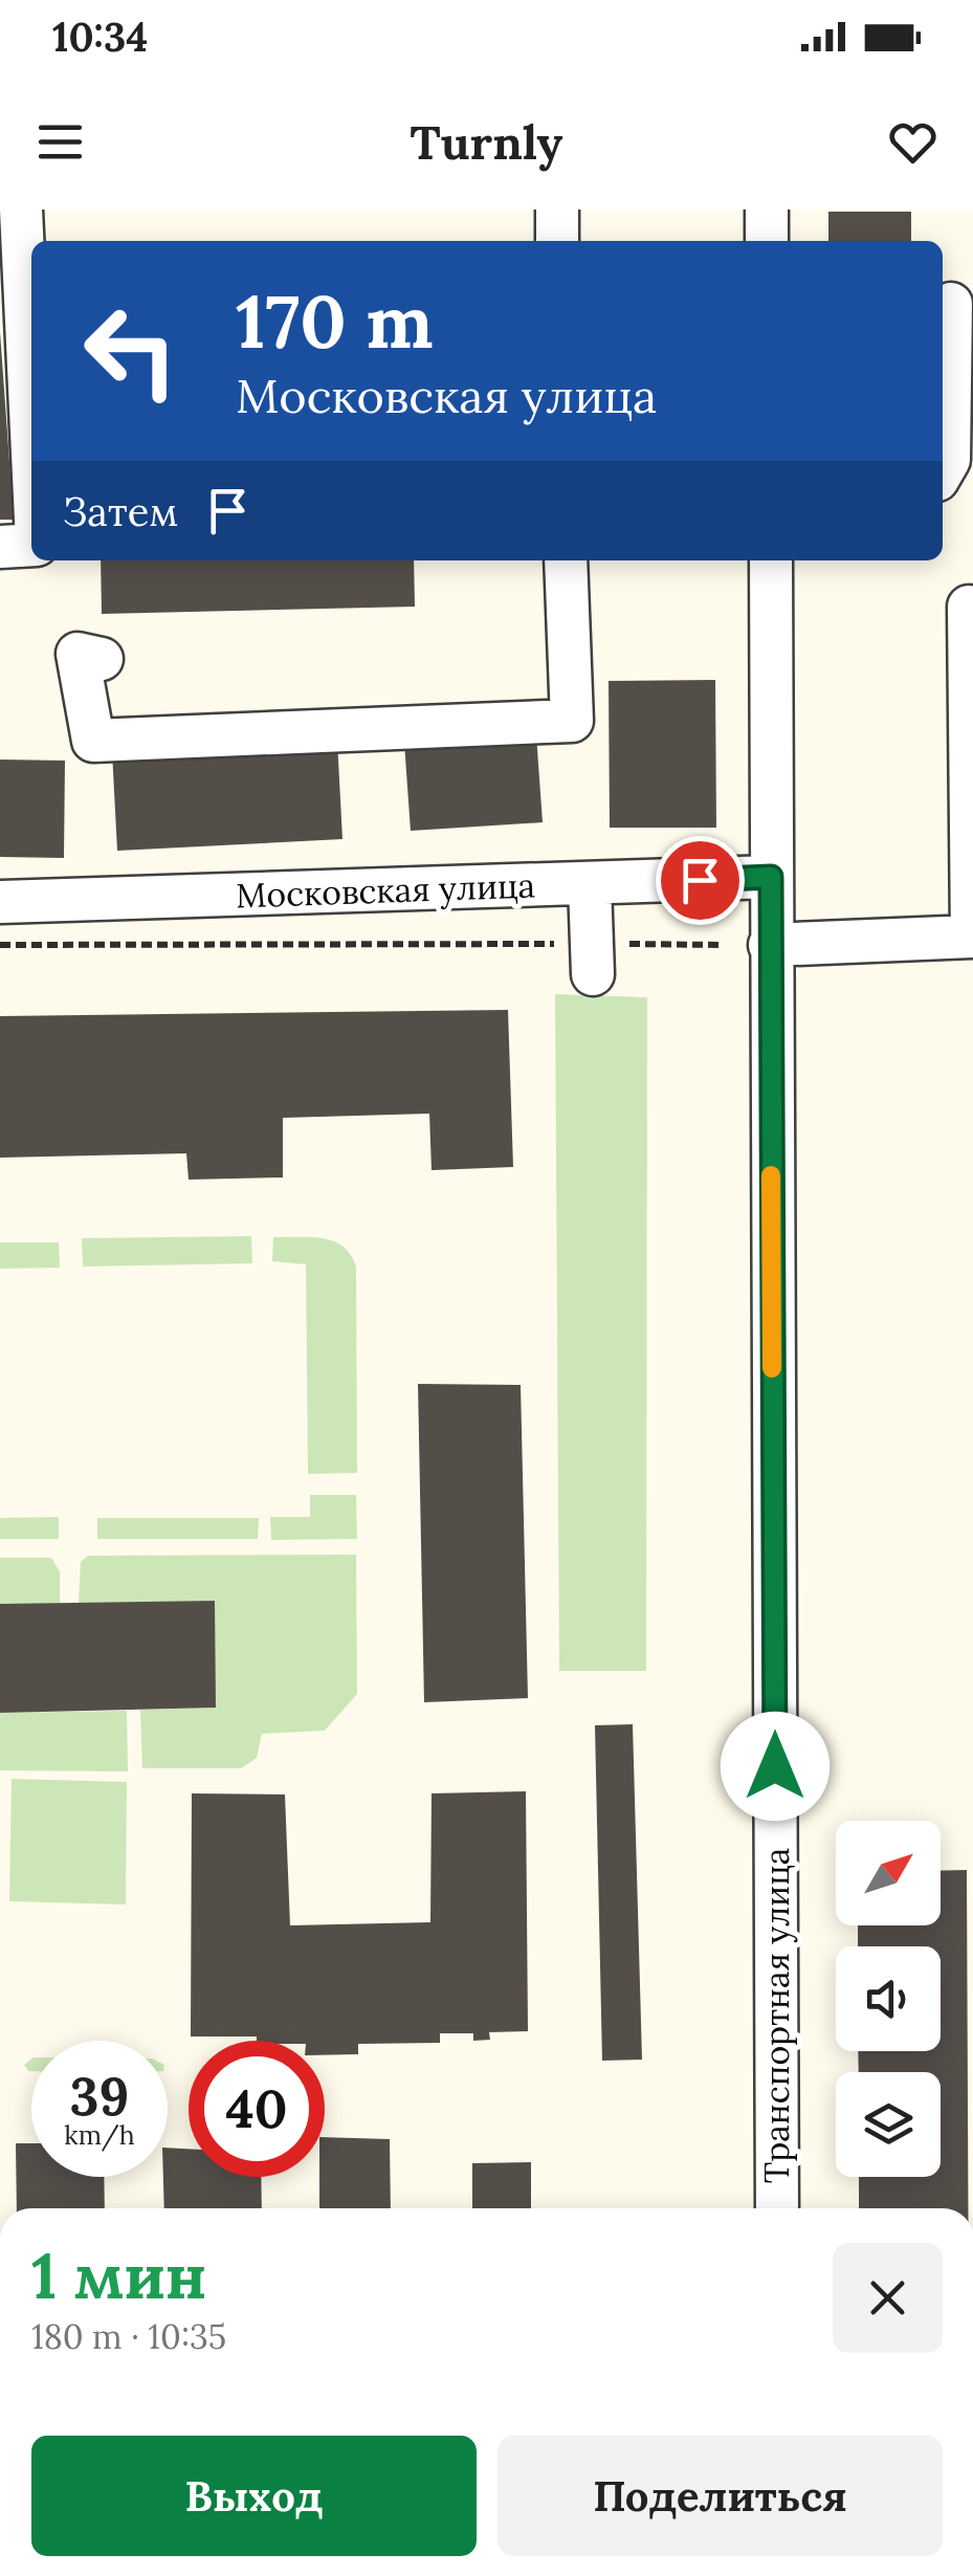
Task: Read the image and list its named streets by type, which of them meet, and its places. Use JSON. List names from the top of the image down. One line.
{"streets":{"street":["Московская улица","Транспортная улица"]},"crossings":[["Московская улица","Транспортная улица"]],"north":"top right","page":{"status":"10:34","header":"Turnly","turn":["170 m","Московская улица"],"then":"Затем","speed":"39 km/h","limit":"40","heading":["1 мин","180 m · 10:35"],"buttons":["Выход","Поделиться"]}}
